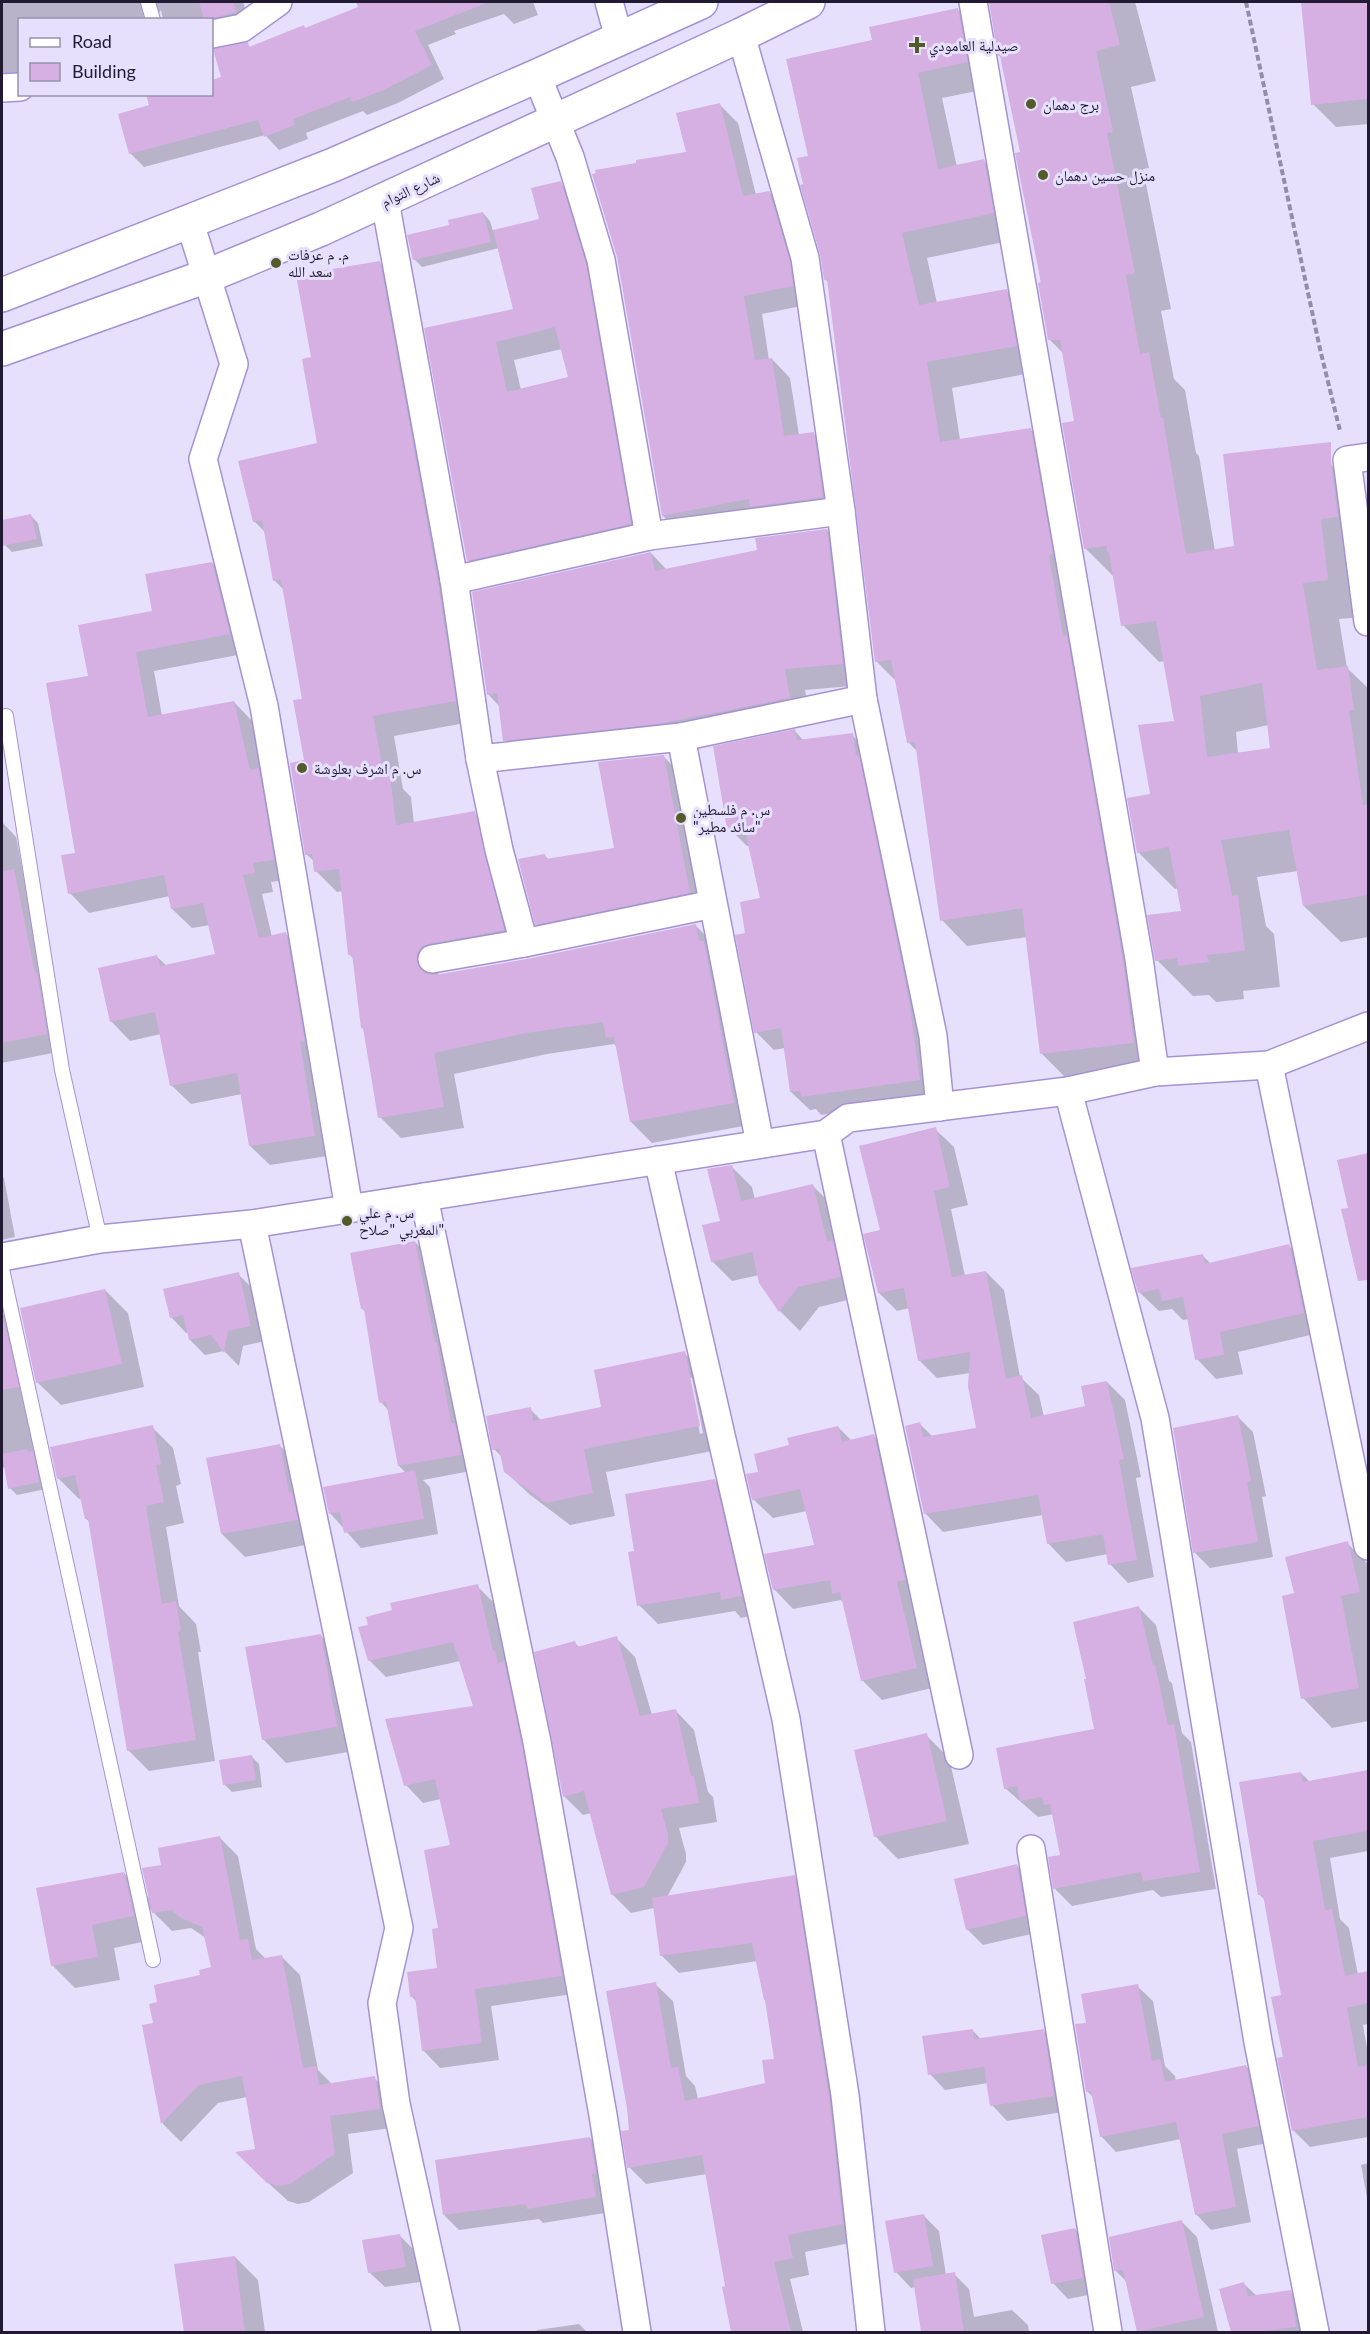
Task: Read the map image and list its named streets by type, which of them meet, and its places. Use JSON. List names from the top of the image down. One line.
{"streets":{"main road":["شارع التوام"]},"places":{"health":["صيدلية العامودي"],"other":["برج دهمان","منزل حسين دهمان","م. م عرفات سعد الله","س. م اشرف بعلوشة","س. م فلسطين \"سائد مطير\"","س. م علي المغربي \"صلاح\""]},"legend":["Road","Building"]}
